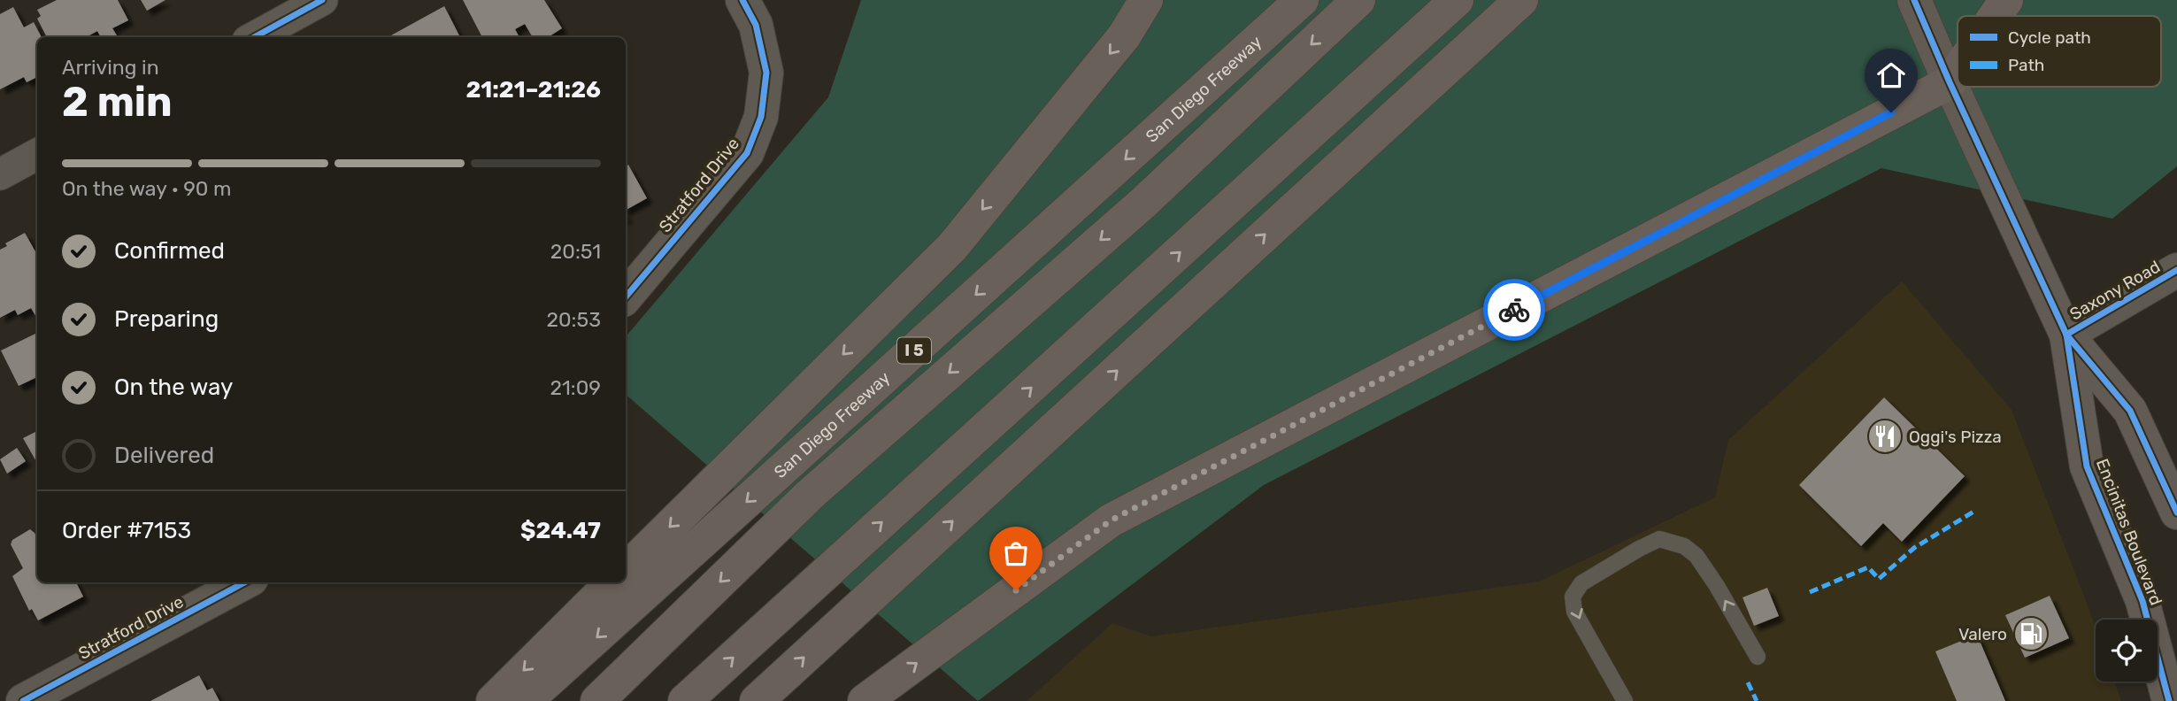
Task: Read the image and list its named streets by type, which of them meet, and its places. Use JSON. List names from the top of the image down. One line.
{"streets":{"highway":["San Diego Freeway","I 5"],"main road":["Encinitas Boulevard"],"street":["Stratford Drive","Saxony Road"]},"crossings":[["Saxony Road","Encinitas Boulevard"]],"places":{"restaurant":["Oggi's Pizza"],"fuel station":["Valero"]},"legend":["Cycle path","Path"],"page":{"heading":["2 min","Arriving in","21:21–21:26"],"panel":["Order #7153","$24.47"],"bar":"On the way · 90 m","list":[["Confirmed","20:51"],["Preparing","20:53"],["On the way","21:09"],"Delivered"]}}
